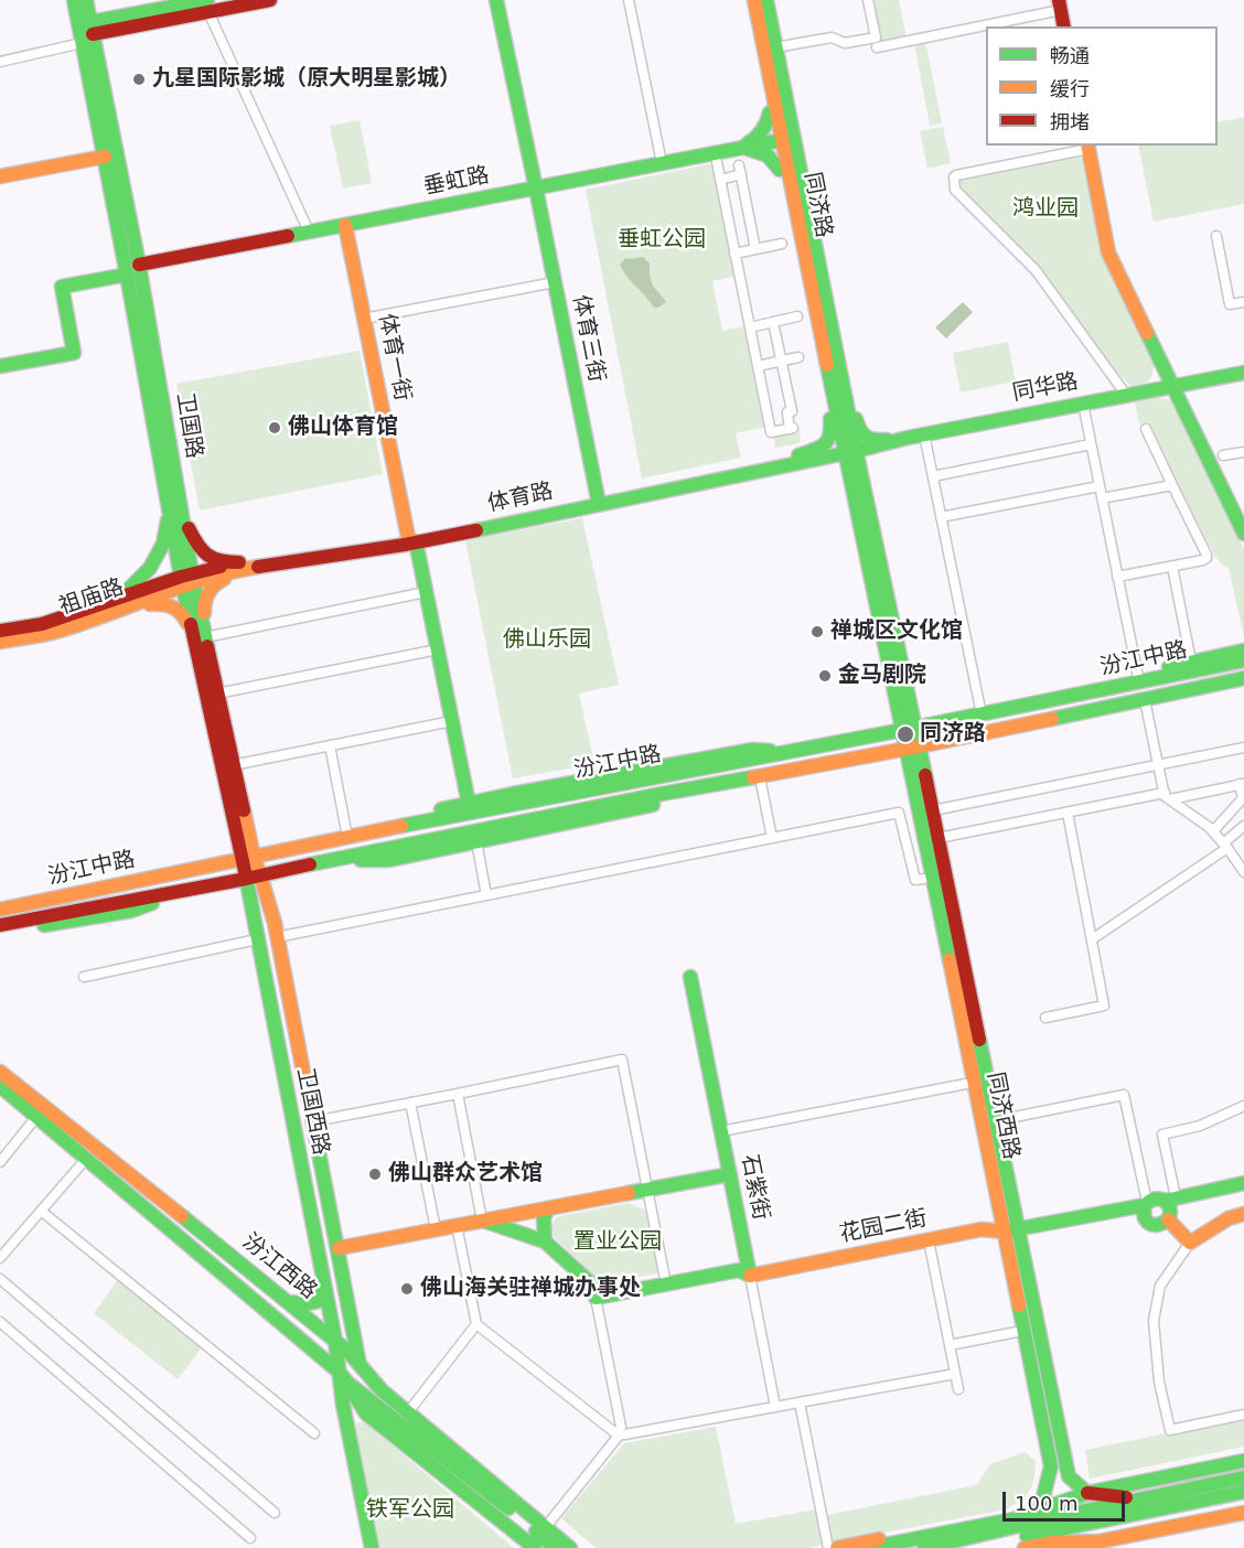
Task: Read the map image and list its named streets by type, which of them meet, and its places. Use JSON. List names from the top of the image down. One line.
{"streets":{"main road":["垂虹路","同济路","体育三街","体育一街","同华路","卫国路","体育路","祖庙路","汾江中路","卫国西路","同济西路","石紫街","花园二街","汾江西路"]},"crossings":[["垂虹路","同济路"],["垂虹路","体育三街"],["垂虹路","体育一街"],["垂虹路","卫国路"],["同济路","同华路"],["同济路","体育路"],["同济路","汾江中路"],["同济路","同济西路"],["体育三街","体育路"],["体育一街","体育路"],["同华路","体育路"],["体育路","祖庙路"],["汾江中路","卫国西路"],["汾江中路","同济西路"],["卫国西路","汾江西路"],["同济西路","花园二街"],["石紫街","花园二街"]],"parks":["鸿业园","垂虹公园","佛山乐园","置业公园","铁军公园"],"places":["九星国际影城（原大明星影城）","佛山体育馆","禅城区文化馆","金马剧院","同济路","佛山群众艺术馆","佛山海关驻禅城办事处"],"legend":["畅通","缓行","拥堵"],"scale_bar":"100 m"}
